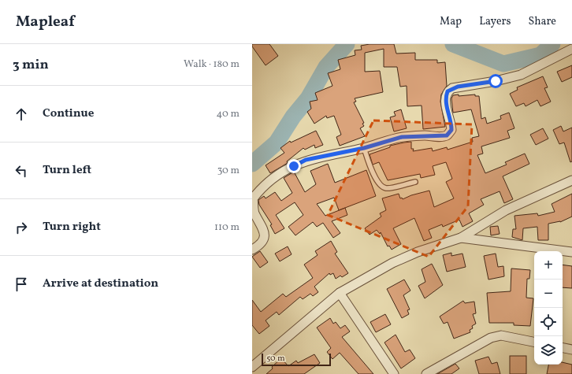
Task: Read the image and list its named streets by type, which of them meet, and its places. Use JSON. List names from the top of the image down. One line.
{"scale_bar":"50 m","page":{"header":"Mapleaf","nav":["Map","Layers","Share"],"heading":["3 min","Walk · 180 m"],"list":[["Continue","40 m"],["Turn left","30 m"],["Turn right","110 m"],"Arrive at destination"],"map_buttons":["+","−"],"scale":"50 m"}}
